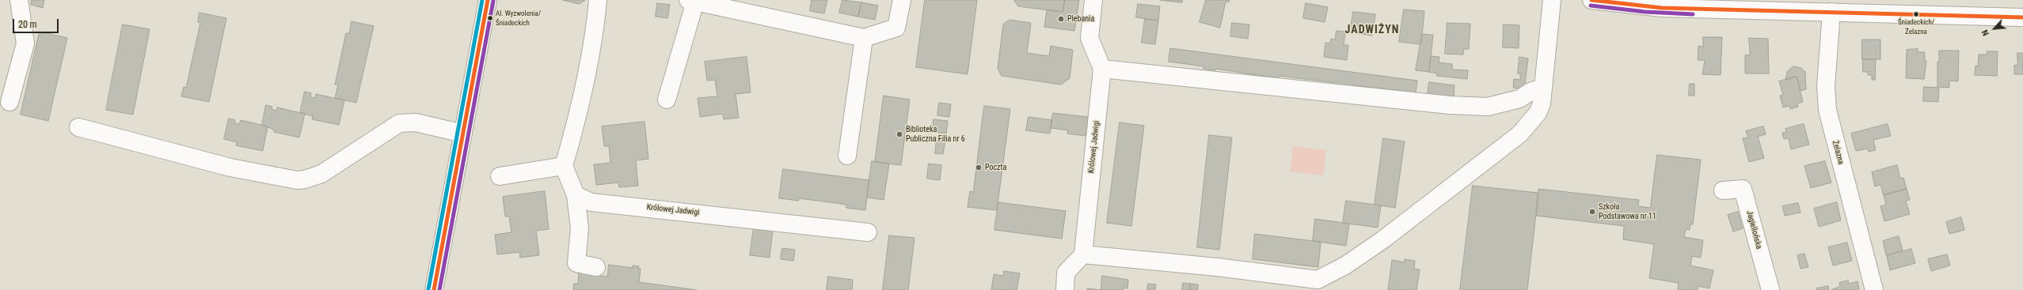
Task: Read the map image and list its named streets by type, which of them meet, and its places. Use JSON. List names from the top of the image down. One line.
{"streets":{"street":["Królowej Jadwigi","Żelazna","Jagiellońska"]},"districts":["JADWIŻYN"],"places":["Śniadeckich/ Żelazna","Al. Wyzwolenia/ Śniadeckich","Plebania","Biblioteka Publiczna Filia nr 6","Poczta","Szkoła Podstawowa nr 11"],"scale_bar":"20 m","north":"bottom left"}
